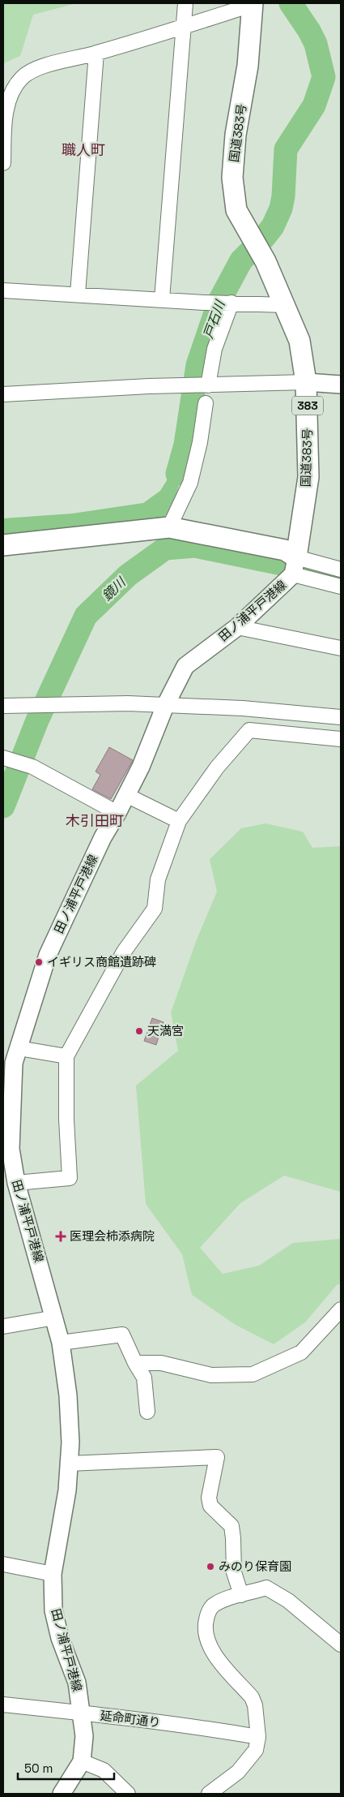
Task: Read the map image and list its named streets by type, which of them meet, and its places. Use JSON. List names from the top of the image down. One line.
{"streets":{"highway":["国道383号","383"],"main road":["田ノ浦平戸港線"],"street":["延命町通り"]},"crossings":[["国道383号","田ノ浦平戸港線"],["田ノ浦平戸港線","延命町通り"]],"districts":["職人町","木引田町"],"water":["戸石川","鏡川"],"places":{"other":["イギリス商館遺跡碑","天満宮","みのり保育園"],"health":["医理会柿添病院"]},"scale_bar":"50 m"}
